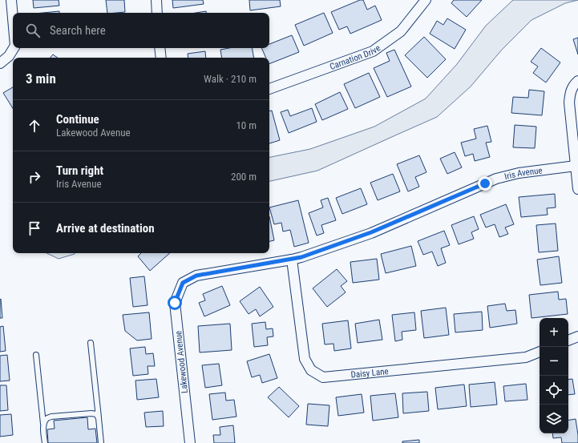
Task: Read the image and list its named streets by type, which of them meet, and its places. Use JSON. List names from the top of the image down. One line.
{"streets":{"street":["Carnation Drive","Iris Avenue","Lakewood Avenue","Daisy Lane"]},"crossings":[["Iris Avenue","Lakewood Avenue"],["Iris Avenue","Daisy Lane"]],"page":{"search":"Search here","heading":["3 min","Walk · 210 m"],"list":[["Continue","Lakewood Avenue","10 m"],["Turn right","Iris Avenue","200 m"],"Arrive at destination"],"map_buttons":["+","−"]}}
